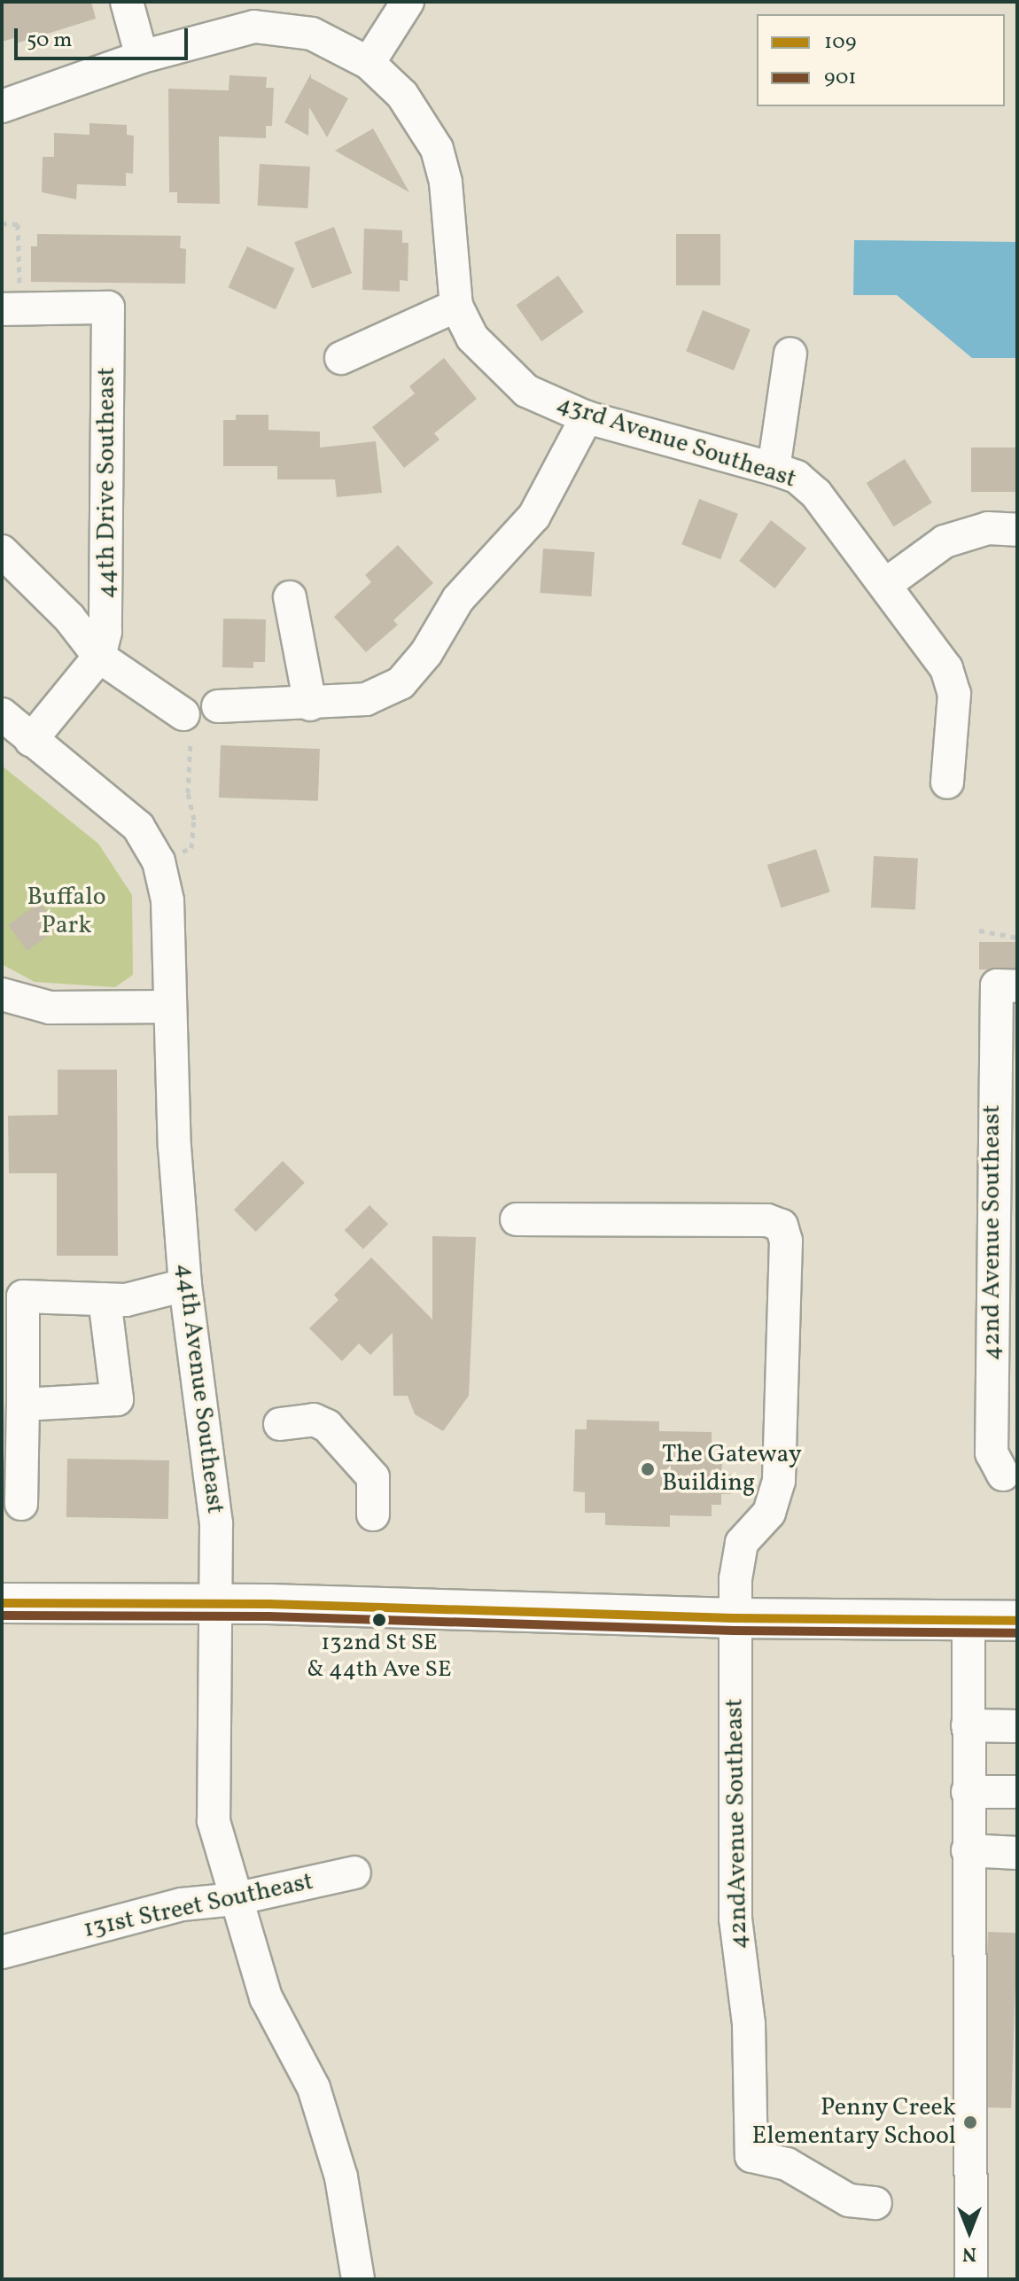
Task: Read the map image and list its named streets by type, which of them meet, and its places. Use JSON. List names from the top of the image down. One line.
{"streets":{"street":["43rd Avenue Southeast","44th Drive Southeast","42nd Avenue Southeast","44th Avenue Southeast","42ndAvenue Southeast","131st Street Southeast"]},"crossings":[["44th Drive Southeast","44th Avenue Southeast"],["44th Avenue Southeast","131st Street Southeast"]],"parks":["Buffalo Park"],"places":["The Gateway Building","132nd St SE & 44th Ave SE","Penny Creek Elementary School"],"lines":["transit line 109","transit line 901"],"legend":["109","901"],"scale_bar":"50 m","north":"bottom"}
